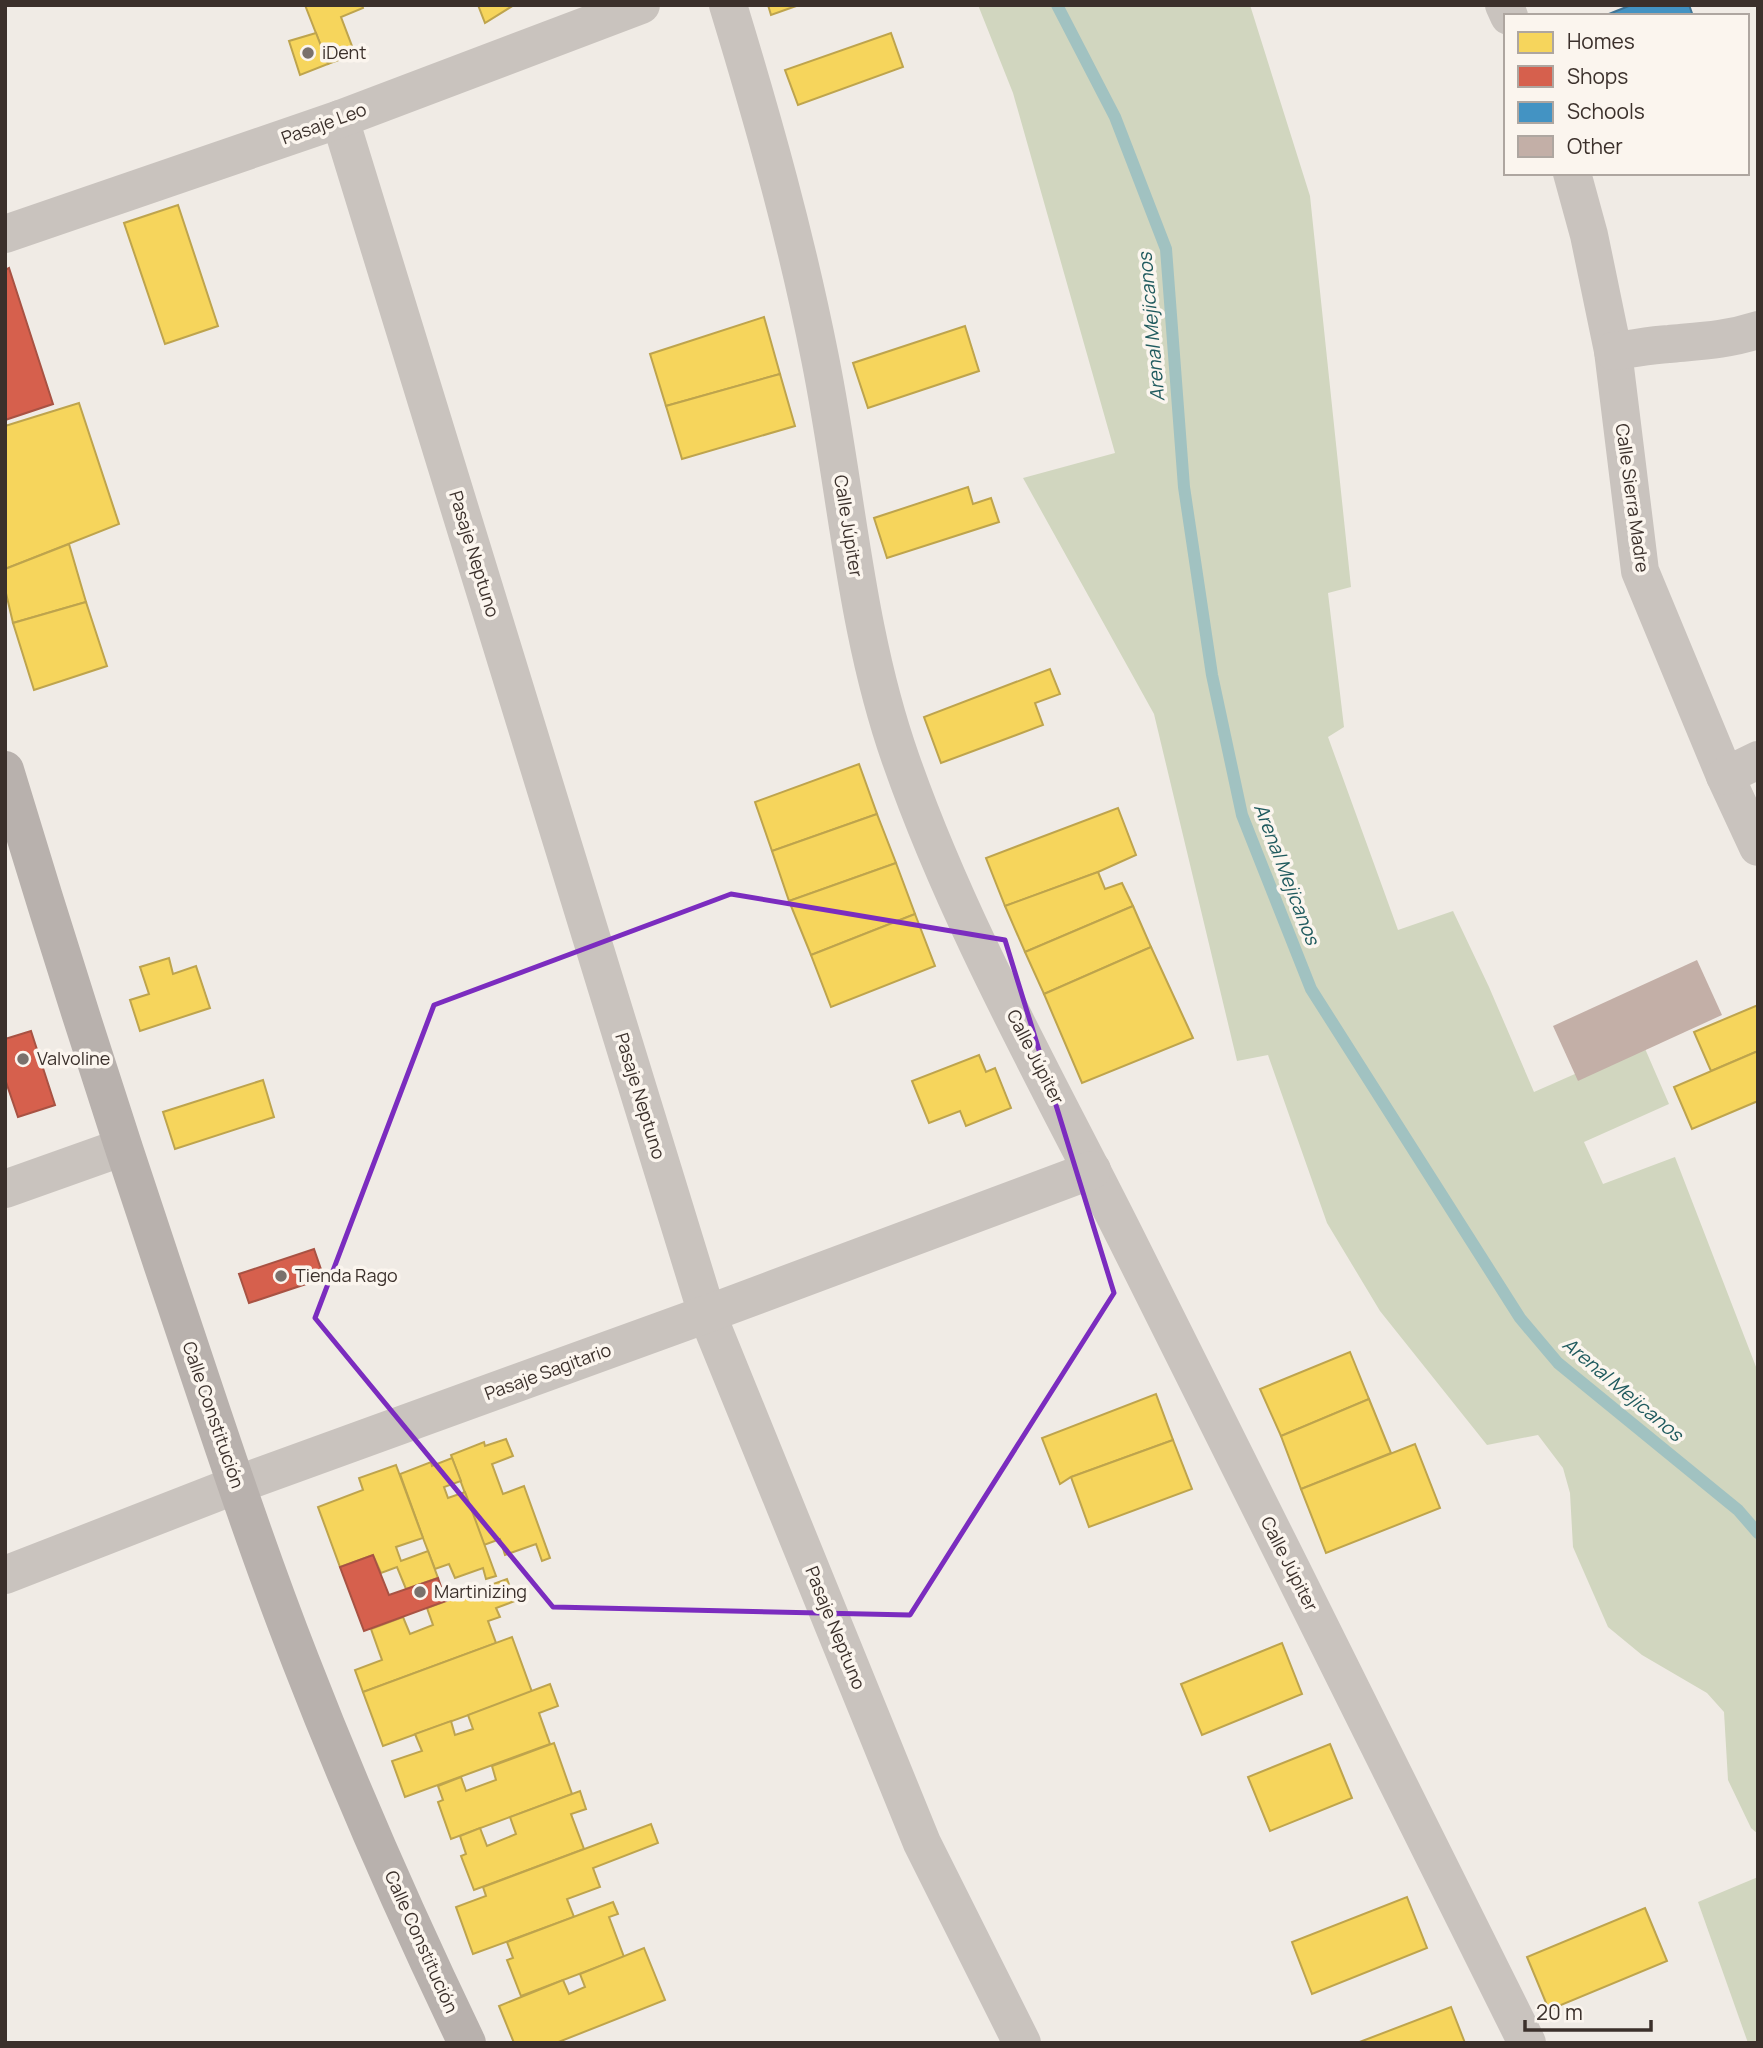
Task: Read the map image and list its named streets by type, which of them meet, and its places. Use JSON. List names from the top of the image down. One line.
{"streets":{"main road":["Calle Constitución"],"street":["Pasaje Leo","Calle Sierra Madre","Calle Júpiter","Pasaje Neptuno","Pasaje Sagitario"]},"crossings":[["Pasaje Leo","Pasaje Neptuno"],["Calle Júpiter","Pasaje Sagitario"],["Pasaje Neptuno","Pasaje Sagitario"],["Pasaje Sagitario","Calle Constitución"]],"water":["Arenal Mejicanos"],"places":["iDent","Valvoline","Tienda Rago","Martinizing"],"legend":["Homes","Shops","Schools","Other"],"scale_bar":"20 m"}
